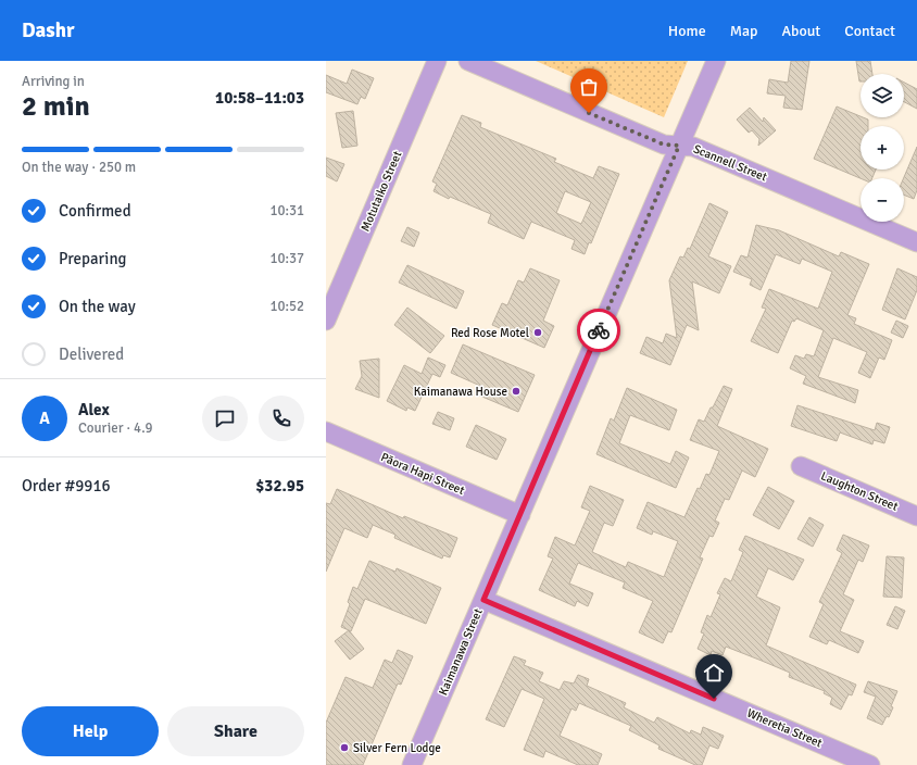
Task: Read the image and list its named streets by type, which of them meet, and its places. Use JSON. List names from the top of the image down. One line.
{"streets":{"street":["Scannell Street","Motutaiko Street","Pāora Hapi Street","Laughton Street","Kaimanawa Street","Wheretia Street"]},"crossings":[["Scannell Street","Kaimanawa Street"],["Pāora Hapi Street","Kaimanawa Street"],["Kaimanawa Street","Wheretia Street"]],"places":["Red Rose Motel","Kaimanawa House","Silver Fern Lodge"],"page":{"header":"Dashr","nav":["Home","Map","About","Contact"],"heading":["2 min","Arriving in","10:58–11:03"],"panel":["Alex","Courier · 4.9","Order #9916","$32.95"],"map_buttons":["+","−"],"bar":"On the way · 250 m","list":[["Confirmed","10:31"],["Preparing","10:37"],["On the way","10:52"],"Delivered"],"round":"A","buttons":["Help","Share"]}}
